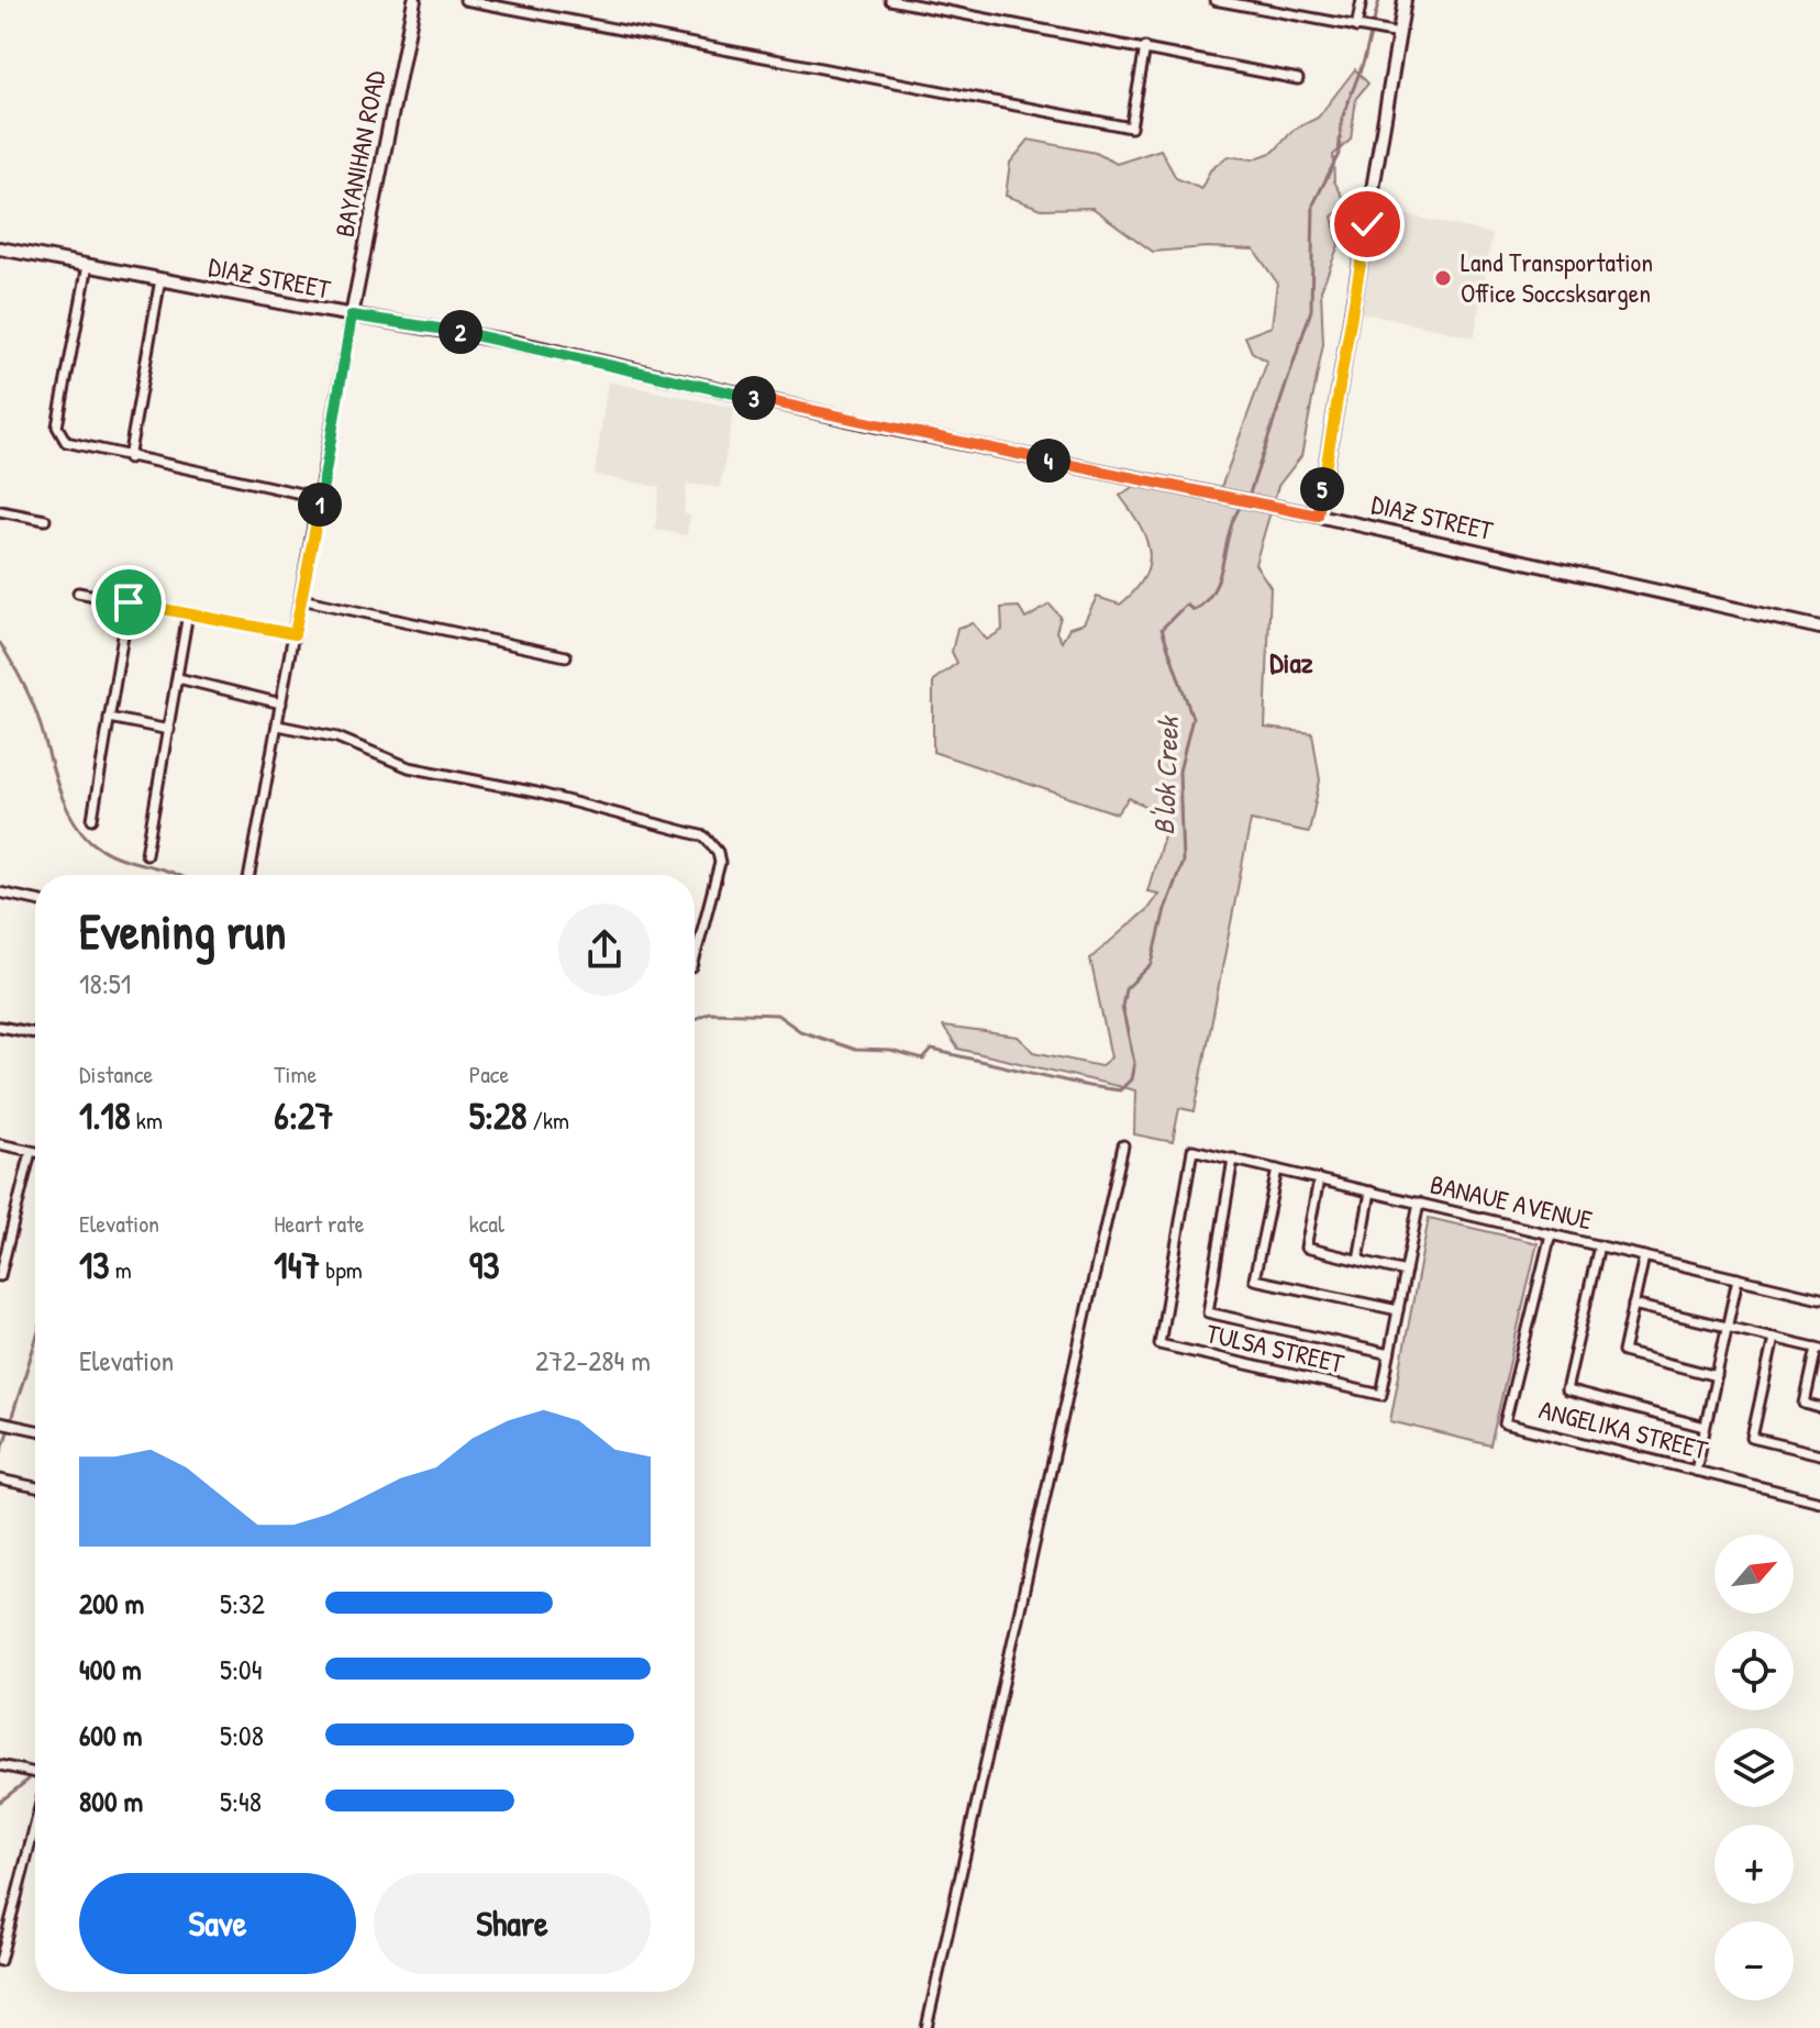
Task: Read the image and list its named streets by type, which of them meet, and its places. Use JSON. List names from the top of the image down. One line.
{"streets":{"main road":["BAYANIHAN ROAD","DIAZ STREET"],"street":["BANAUE AVENUE","TULSA STREET","ANGELIKA STREET"]},"crossings":[["BAYANIHAN ROAD","DIAZ STREET"],["BANAUE AVENUE","TULSA STREET"],["BANAUE AVENUE","ANGELIKA STREET"]],"districts":["Diaz"],"water":["B'lok Creek"],"places":["Land Transportation Office Soccsksargen"],"north":"top right","page":{"pins":["2","3","4","5","1"],"heading":["Evening run","18:51"],"stats":[["Distance","1.18 km"],["Time","6:27"],["Pace","5:28 /km"],["Elevation","13 m"],["Heart rate","147 bpm"],["kcal","93"]],"chart":["Elevation","272–284 m"],"map_buttons":["+","−"],"list":[{"name":"200 m","note":"5:32"},{"name":"400 m","note":"5:04"},{"name":"600 m","note":"5:08"},{"name":"800 m","note":"5:48"}],"buttons":["Save","Share"]}}
